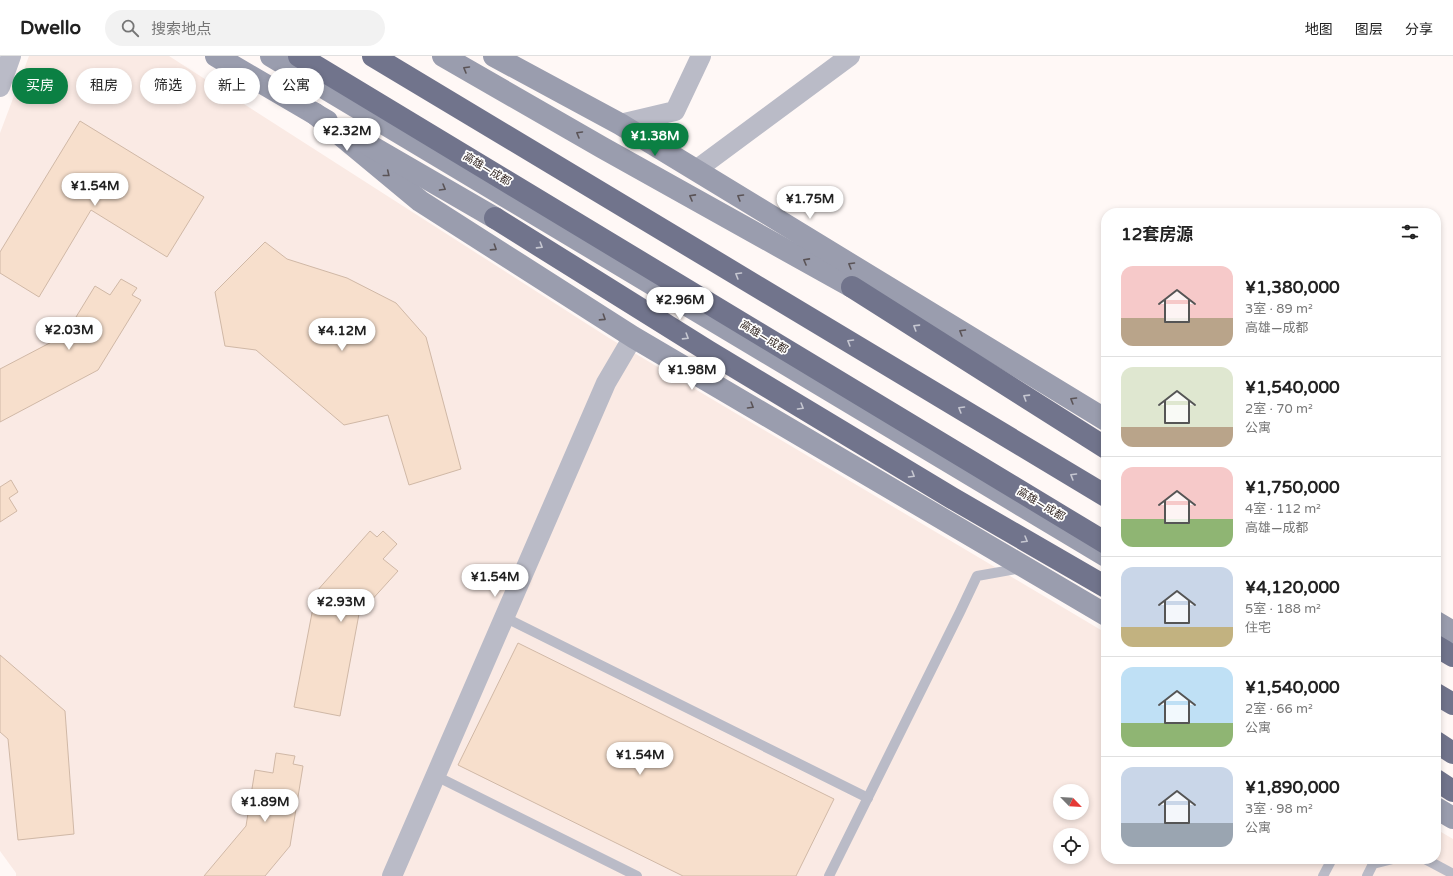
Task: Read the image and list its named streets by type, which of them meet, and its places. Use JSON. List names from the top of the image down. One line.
{"streets":{"highway":["高雄—成都"]},"north":"bottom right","page":{"header":"Dwello","search":"搜索地点","nav":["地图","图层","分享"],"chip":["买房","租房","筛选","新上","公寓"],"price":["¥2.32M","¥1.38M","¥1.54M","¥1.75M","¥2.96M","¥2.03M","¥4.12M","¥1.98M","¥1.54M","¥2.93M","¥1.54M","¥1.89M"],"heading":"12套房源","list":[{"name":"¥1,380,000","note":"3室 · 89 m² · 高雄—成都"},{"name":"¥1,540,000","note":"2室 · 70 m² · 公寓"},{"name":"¥1,750,000","note":"4室 · 112 m² · 高雄—成都"},{"name":"¥4,120,000","note":"5室 · 188 m² · 住宅"},{"name":"¥1,540,000","note":"2室 · 66 m² · 公寓"},{"name":"¥1,890,000","note":"3室 · 98 m² · 公寓"}]}}
